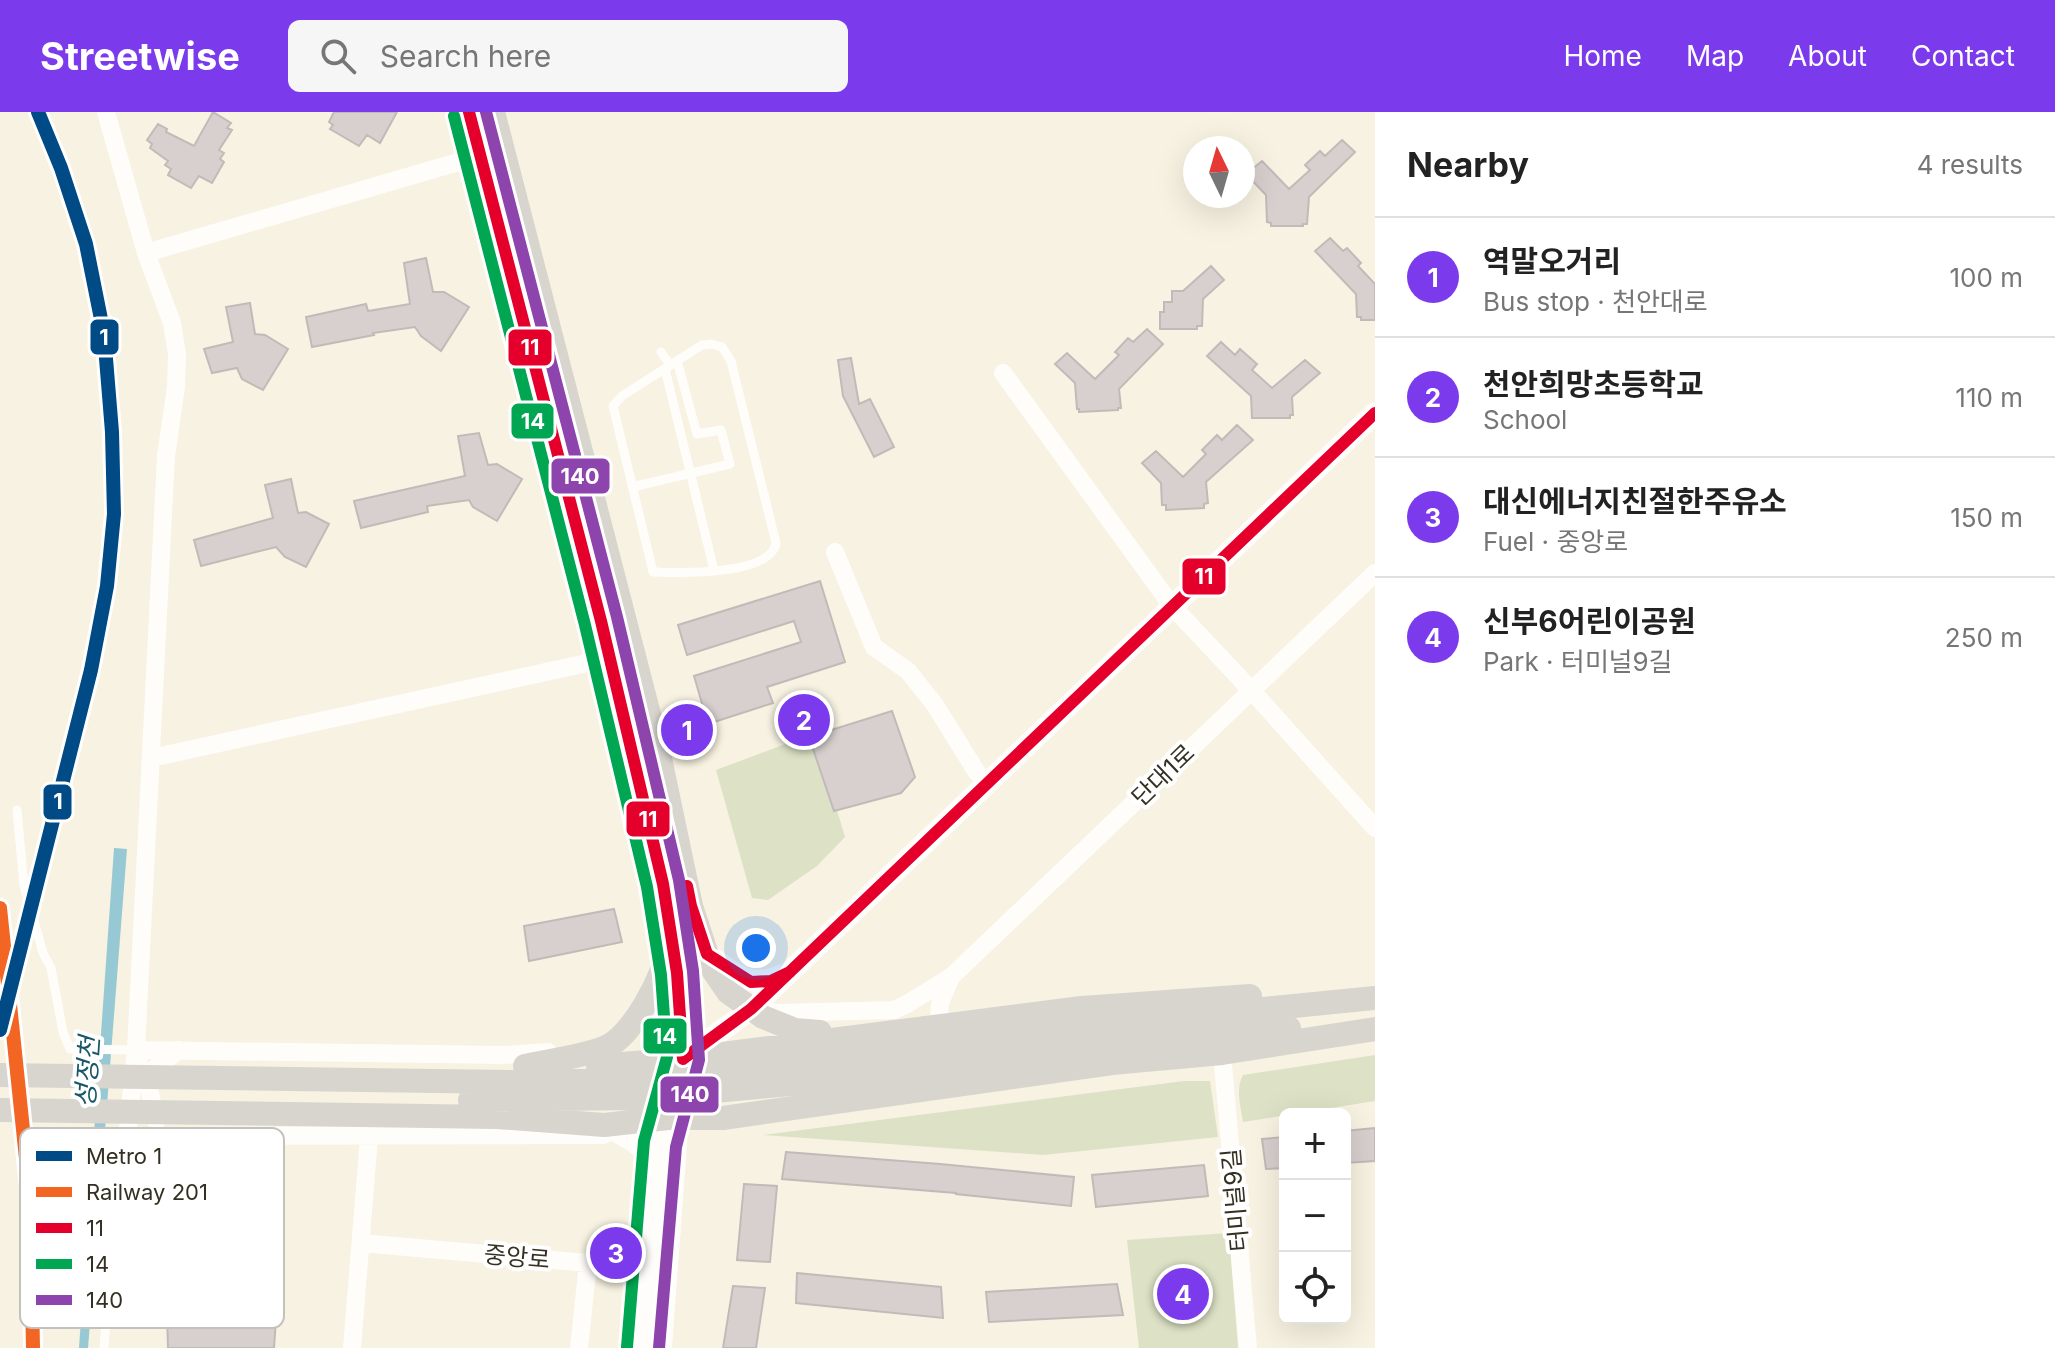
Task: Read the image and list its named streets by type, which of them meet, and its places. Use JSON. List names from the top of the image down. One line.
{"streets":{"street":["단대1로","터미널9길","중앙로"]},"water":["성정천"],"lines":["metro line 1","transit line 11","transit line 140","transit line 14","rail line 201"],"legend":["Metro 1","Railway 201","11","14","140"],"north":"top","page":{"header":"Streetwise","search":"Search here","nav":["Home","Map","About","Contact"],"heading":["Nearby","4 results"],"list":[{"mark":"1","name":"역말오거리","note":"Bus stop · 천안대로","value":"100 m"},{"mark":"2","name":"천안희망초등학교","note":"School","value":"110 m"},{"mark":"3","name":"대신에너지친절한주유소","note":"Fuel · 중앙로","value":"150 m"},{"mark":"4","name":"신부6어린이공원","note":"Park · 터미널9길","value":"250 m"}],"pins":["2","1","3","4"],"map_buttons":["+","−"]}}
